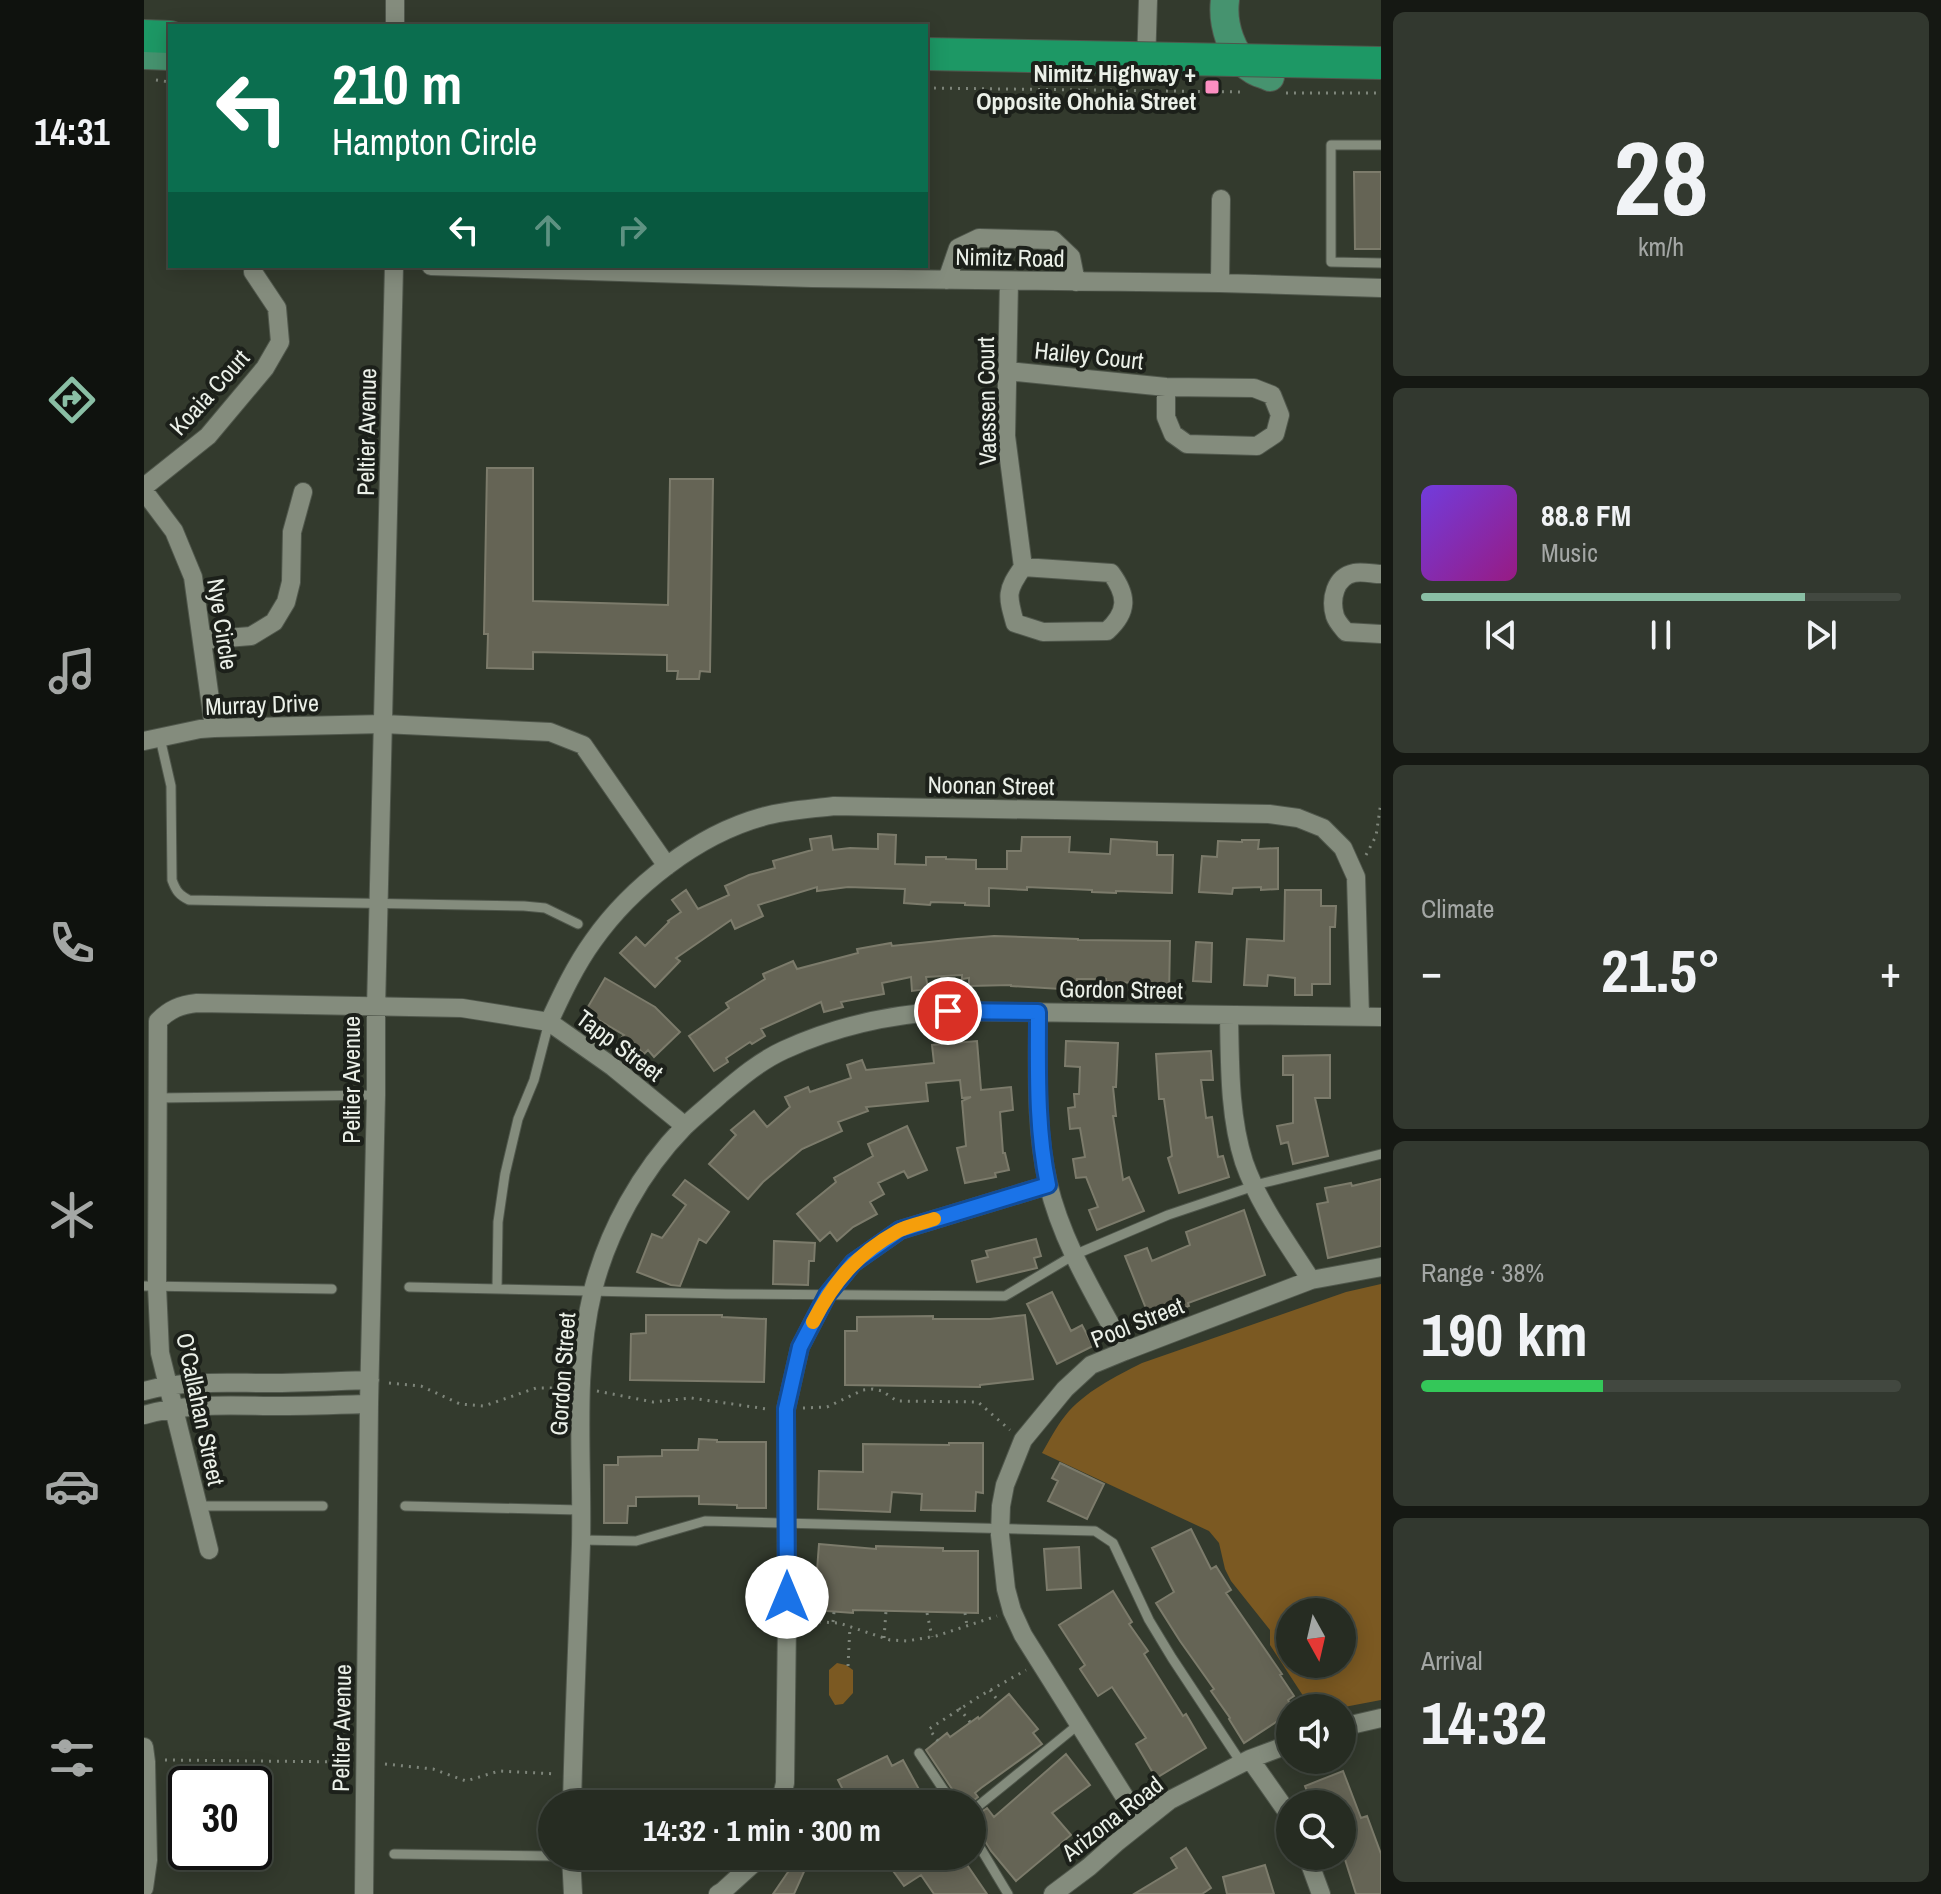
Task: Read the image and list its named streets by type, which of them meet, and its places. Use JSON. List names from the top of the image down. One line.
{"streets":{"street":["Nimitz Road","Hailey Court","Koaia Court","Vaessen Court","Peltier Avenue","Nye Circle","Murray Drive","Noonan Street","Gordon Street","Tapp Street","Pool Street","O’Callahan Street","Arizona Road"]},"crossings":[["Nimitz Road","Vaessen Court"],["Hailey Court","Vaessen Court"],["Koaia Court","Nye Circle"],["Peltier Avenue","Murray Drive"],["Peltier Avenue","Tapp Street"],["Peltier Avenue","O’Callahan Street"],["Nye Circle","Murray Drive"],["Murray Drive","Noonan Street"],["Noonan Street","Gordon Street"],["Noonan Street","Tapp Street"],["Gordon Street","Tapp Street"],["Tapp Street","O’Callahan Street"],["Pool Street","Arizona Road"]],"places":{"transit":["Nimitz Highway + Opposite Ohohia Street"]},"north":"bottom","page":{"tabs":"14:31","tile":[["28","km/h"],"Climate",["Range · 38%","190 km"],["Arrival","14:32"]],"turn":["210 m","Hampton Circle"],"song":["88.8 FM","Music"],"heat":["−","21.5°","+"],"limit":"30","trip":"14:32 · 1 min · 300 m"}}
